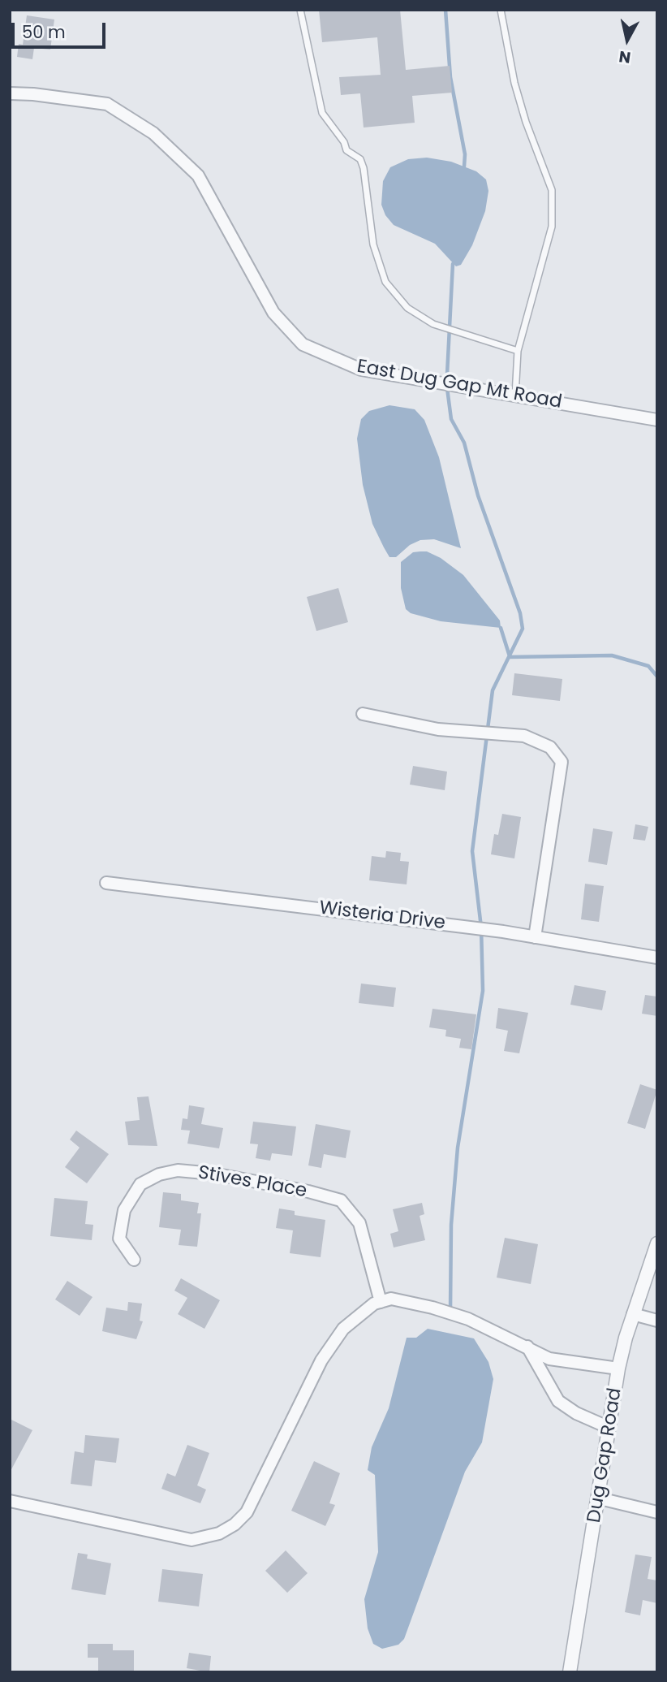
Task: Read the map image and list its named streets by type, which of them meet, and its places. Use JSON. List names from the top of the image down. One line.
{"streets":{"street":["East Dug Gap Mt Road","Wisteria Drive","Stives Place","Dug Gap Road"]},"scale_bar":"50 m","north":"bottom"}
